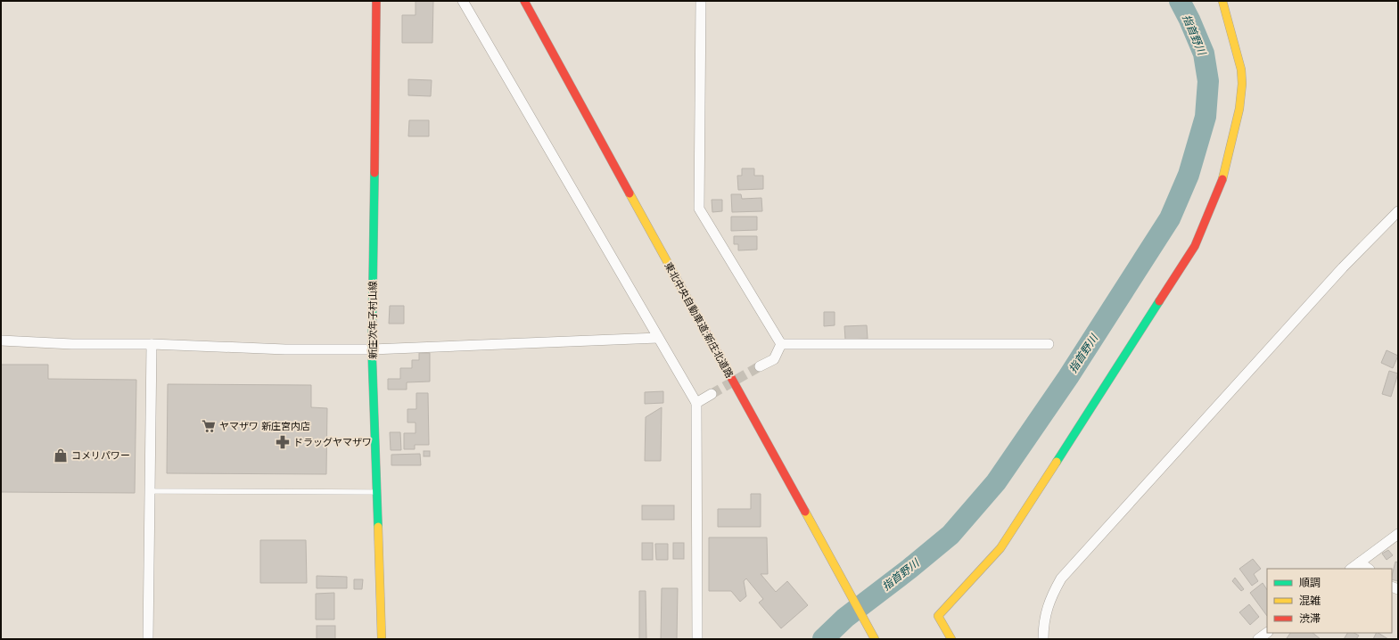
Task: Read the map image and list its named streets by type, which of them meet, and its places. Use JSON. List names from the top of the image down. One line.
{"streets":{"main road":["新庄次年子村山線","東北中央自動車道;新庄北道路"]},"water":["指首野川"],"places":{"supermarket":["ヤマザワ 新庄宮内店"],"pharmacy":["ドラッグヤマザワ"],"shop":["コメリパワー"]},"legend":["順調","混雑","渋滞"]}
